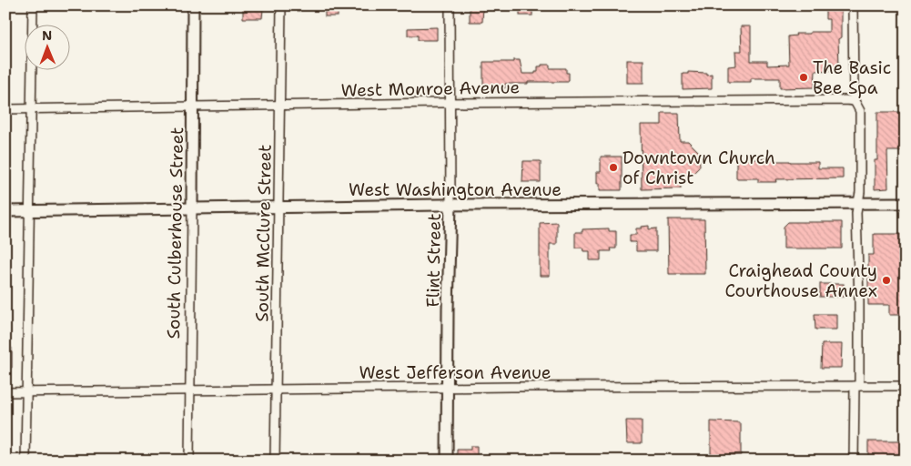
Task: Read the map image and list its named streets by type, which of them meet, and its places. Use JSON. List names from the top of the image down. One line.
{"streets":{"street":["West Monroe Avenue","West Washington Avenue","South Culberhouse Street","South McClure Street","Flint Street","West Jefferson Avenue"]},"crossings":[["West Monroe Avenue","South Culberhouse Street"],["West Monroe Avenue","South McClure Street"],["West Monroe Avenue","Flint Street"],["West Washington Avenue","South Culberhouse Street"],["West Washington Avenue","South McClure Street"],["West Washington Avenue","Flint Street"],["South Culberhouse Street","West Jefferson Avenue"],["South McClure Street","West Jefferson Avenue"],["Flint Street","West Jefferson Avenue"]],"places":["The Basic Bee Spa","Downtown Church of Christ","Craighead County Courthouse Annex"],"north":"top"}
